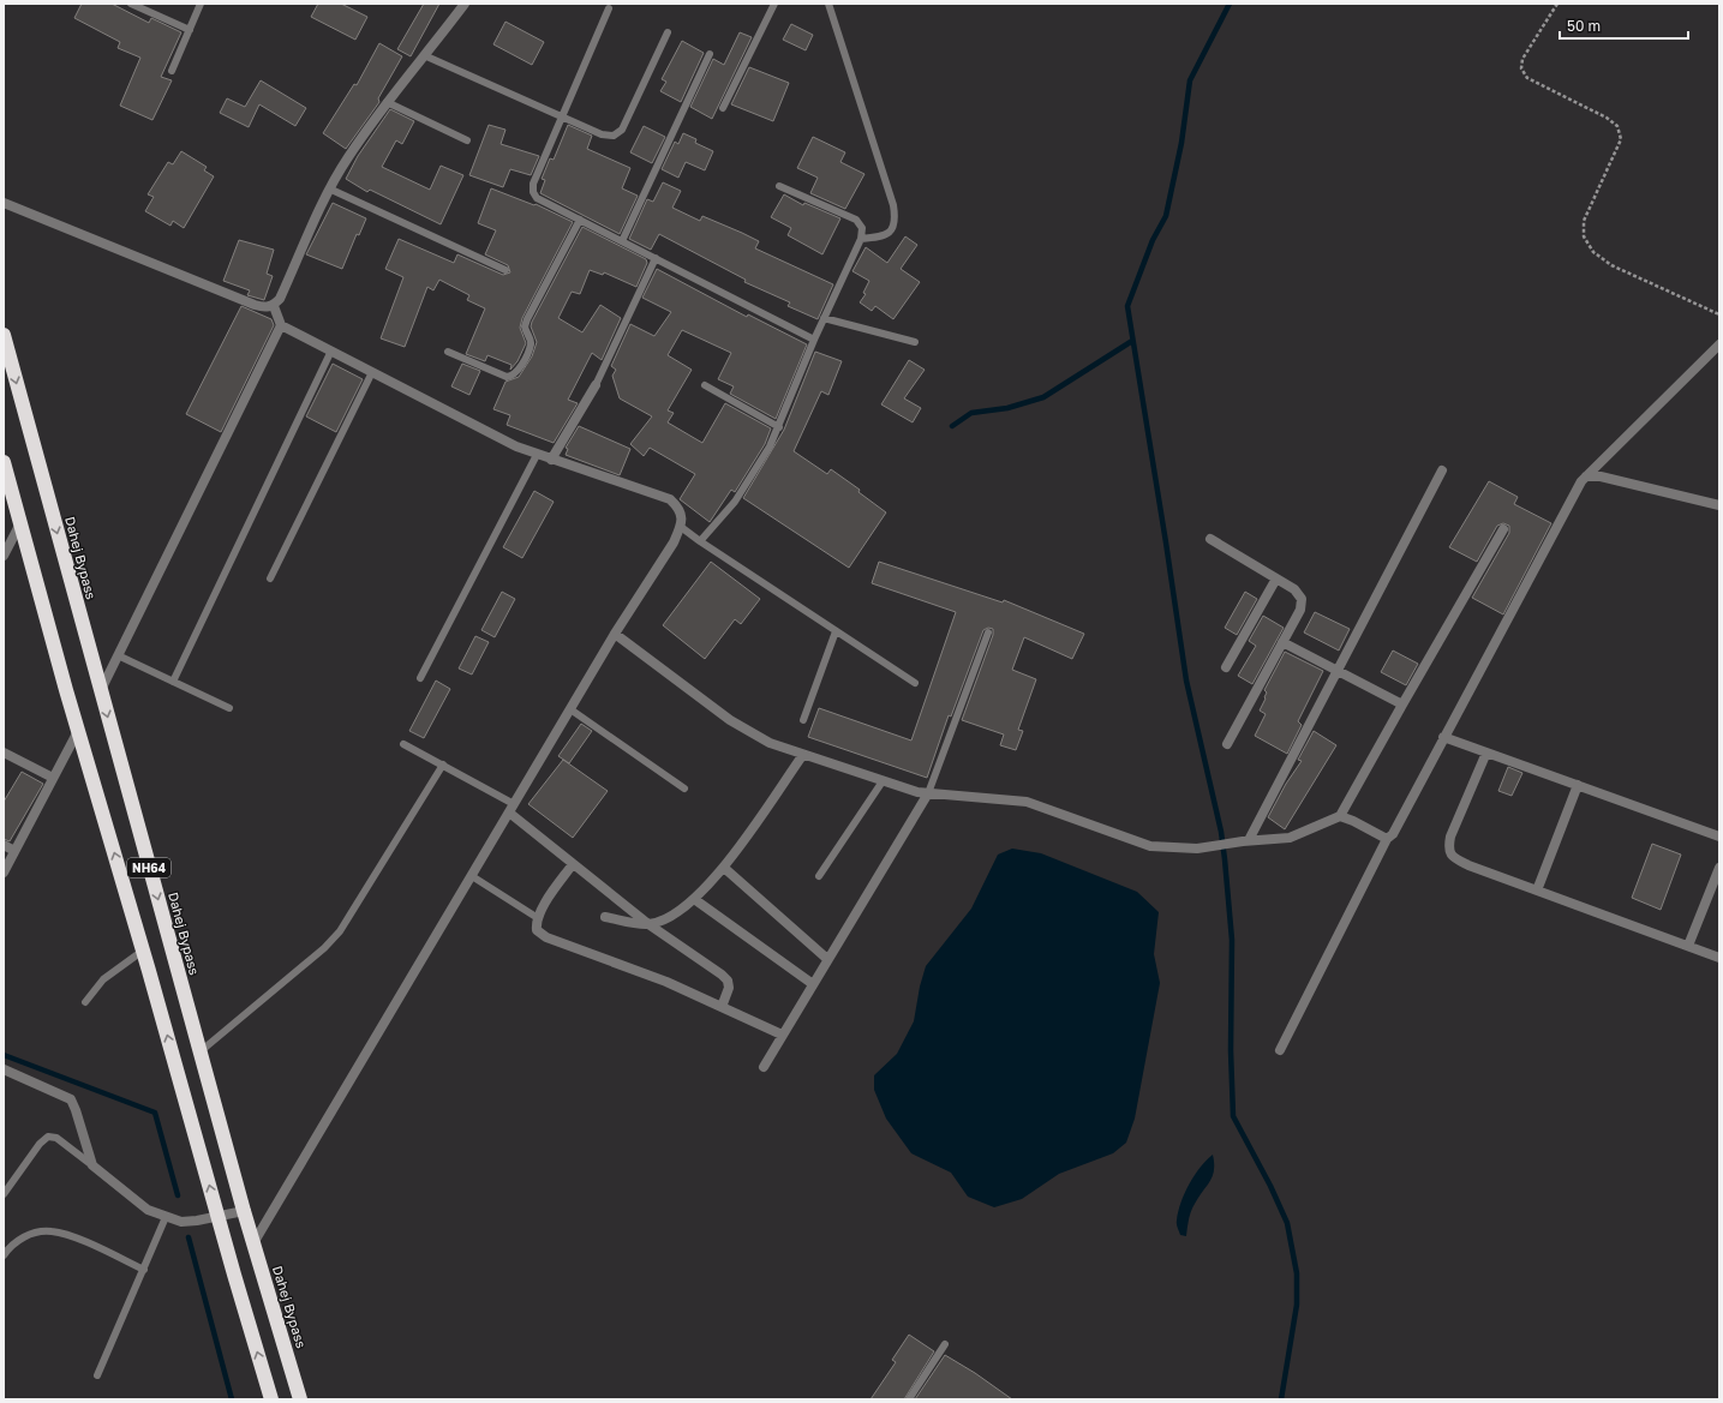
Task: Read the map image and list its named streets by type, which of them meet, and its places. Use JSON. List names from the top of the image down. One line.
{"streets":{"highway":["Dahej Bypass","NH64"]},"scale_bar":"50 m"}
